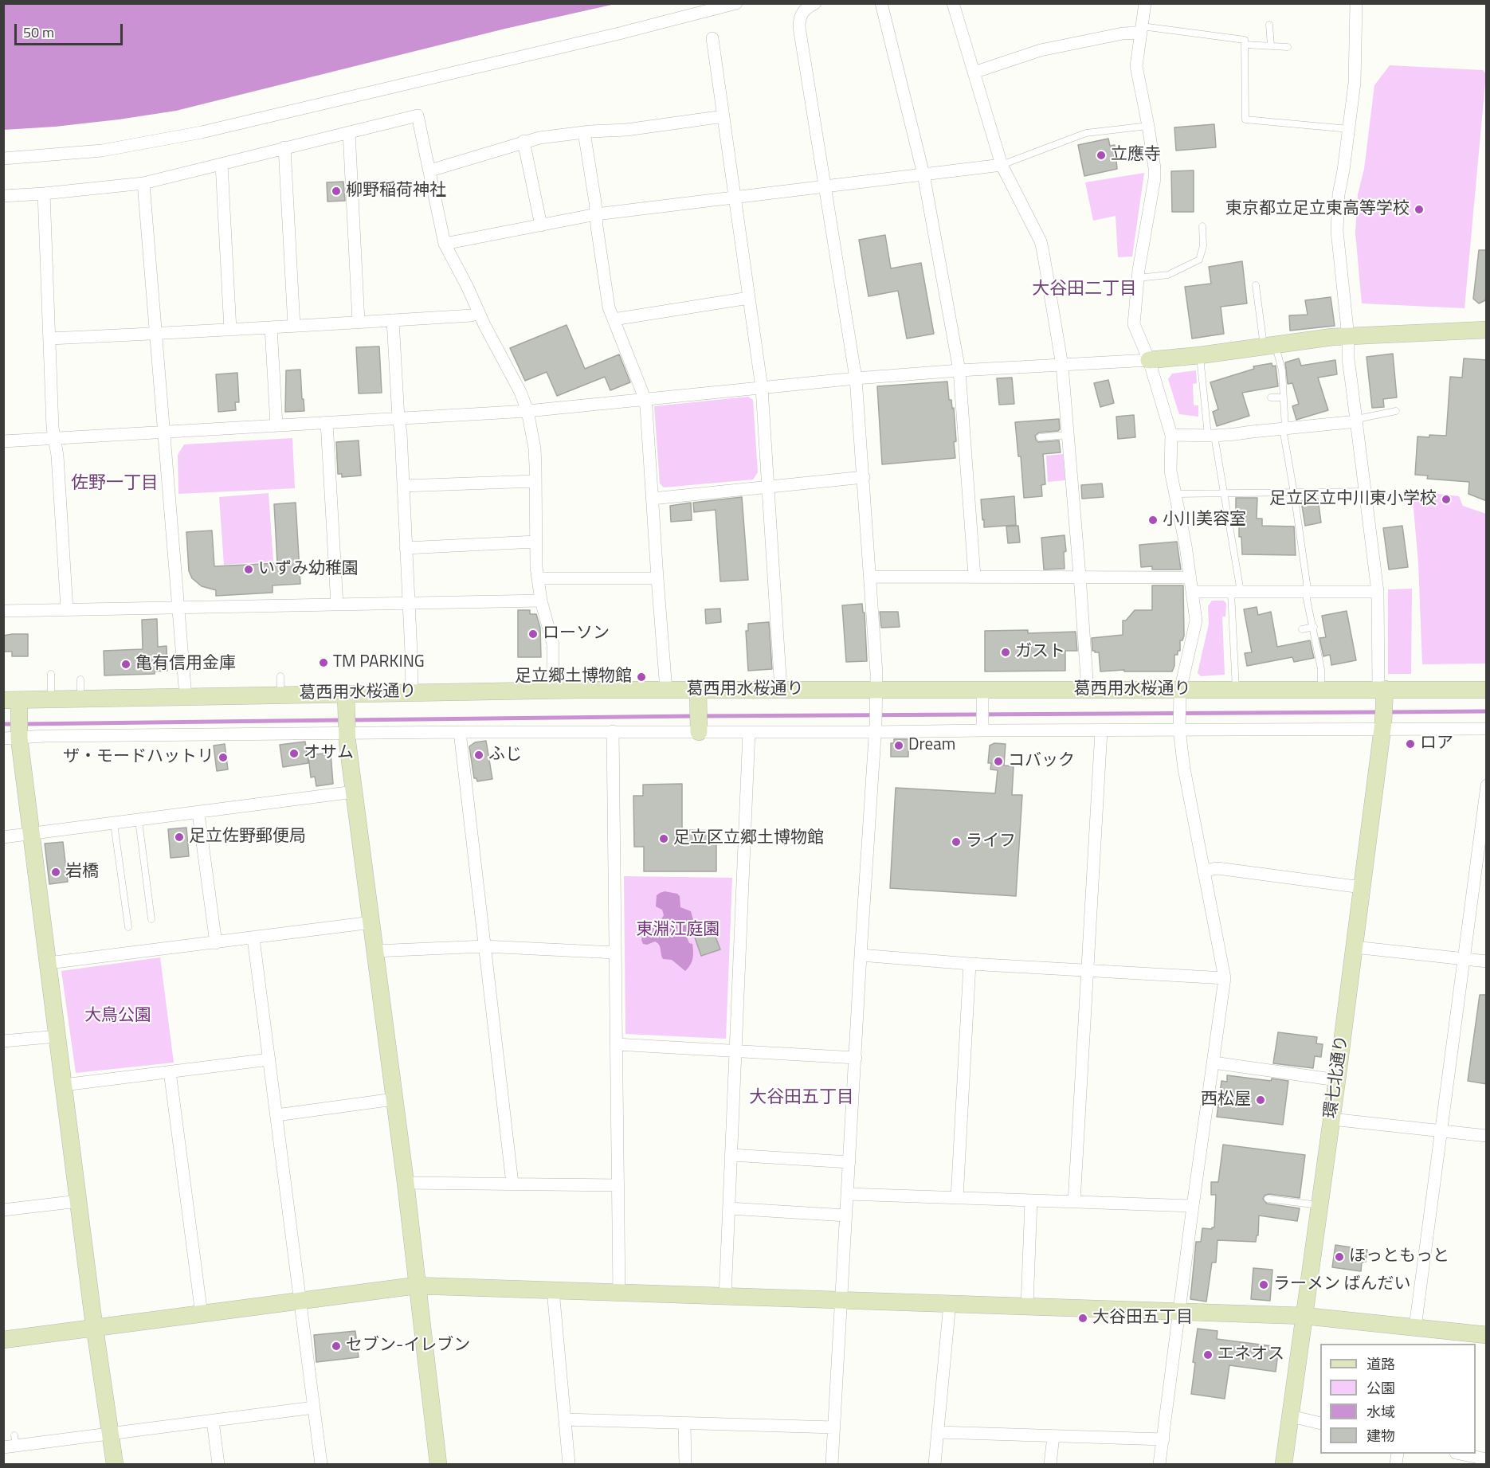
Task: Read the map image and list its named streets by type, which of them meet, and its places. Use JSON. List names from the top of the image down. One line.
{"streets":{"street":["葛西用水桜通り","環七北通り"]},"crossings":[["葛西用水桜通り","環七北通り"]],"districts":["大谷田二丁目","佐野一丁目","大谷田五丁目"],"parks":["東淵江庭園","大鳥公園"],"places":["立應寺","柳野稲荷神社","東京都立足立東高等学校","足立区立中川東小学校","小川美容室","いずみ幼稚園","ローソン","ガスト","TM PARKING","亀有信用金庫","足立郷土博物館","ロア","Dream","オサム","ふじ","ザ・モードハットリ","コバック","足立佐野郵便局","足立区立郷土博物館","ライフ","岩橋","西松屋","ほっともっと","ラーメン ばんだい","大谷田五丁目","セブン-イレブン","エネオス"],"legend":["道路","公園","水域","建物"],"scale_bar":"50 m"}
